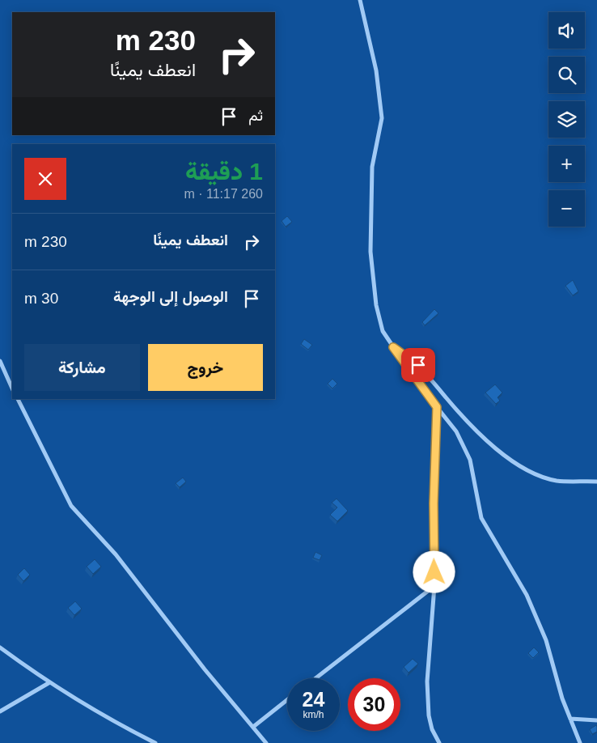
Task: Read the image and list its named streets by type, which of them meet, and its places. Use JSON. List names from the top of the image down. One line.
{"page":{"map_buttons":["+","−"],"turn":["230 m","انعطف يمينًا"],"then":"ثم","heading":["1 دقيقة","260 m · 11:17"],"list":[{"name":"انعطف يمينًا","value":"230 m"},{"name":"الوصول إلى الوجهة","value":"30 m"}],"buttons":["خروج","مشاركة"],"speed":"24 km/h","limit":"30"}}
